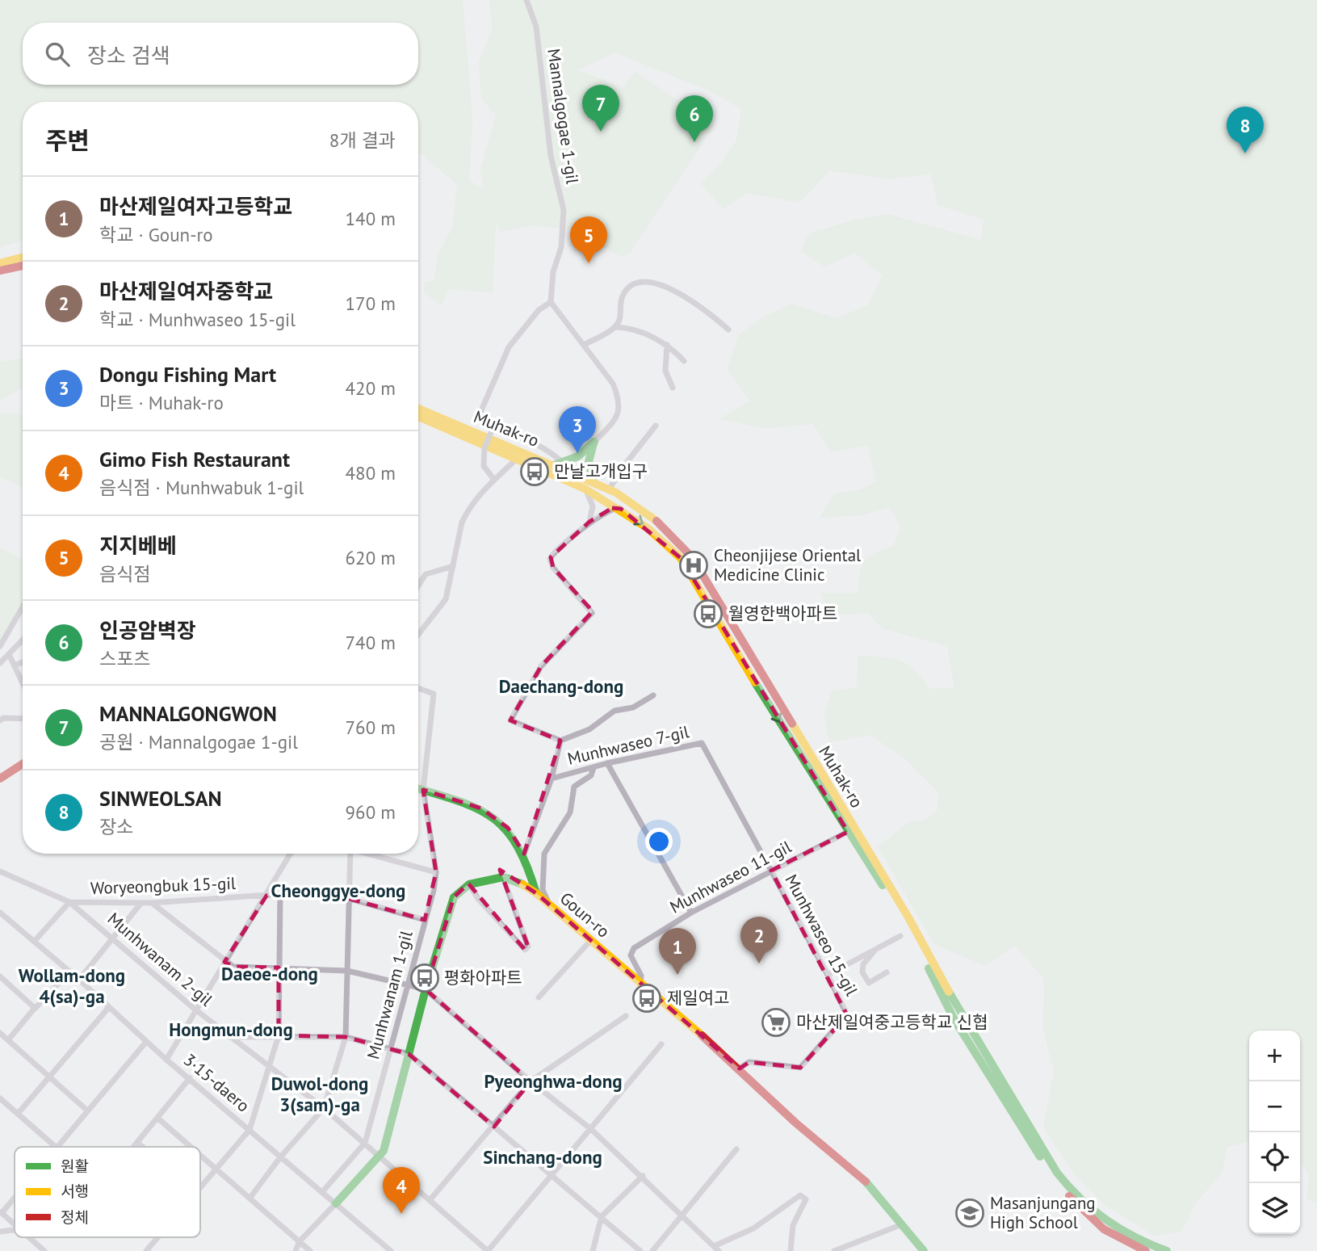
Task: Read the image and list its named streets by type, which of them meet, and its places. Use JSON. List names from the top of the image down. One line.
{"streets":{"main road":["Muhak-ro","Goun-ro"],"street":["Mannalgogae 1-gil","Munhwaseo 7-gil","Munhwaseo 11-gil","Woryeongbuk 15-gil","Munhwaseo 15-gil","Munhwanam 2-gil","Munhwanam 1-gil","3·15-daero"]},"crossings":[["Muhak-ro","Munhwaseo 11-gil"],["Munhwaseo 7-gil","Munhwaseo 11-gil"],["Munhwaseo 7-gil","Munhwaseo 15-gil"],["Munhwaseo 11-gil","Goun-ro"],["Munhwaseo 11-gil","Munhwaseo 15-gil"],["Woryeongbuk 15-gil","Munhwanam 2-gil"],["Woryeongbuk 15-gil","Munhwanam 1-gil"],["Goun-ro","Munhwaseo 15-gil"],["Munhwanam 2-gil","Munhwanam 1-gil"],["Munhwanam 1-gil","3·15-daero"]],"districts":["Daechang-dong","Cheonggye-dong","Daeoe-dong","Wollam-dong 4(sa)-ga","Hongmun-dong","Pyeonghwa-dong","Duwol-dong 3(sam)-ga","Sinchang-dong"],"places":{"bus stop":["만날고개입구","월영한백아파트","평화아파트","제일여고"],"hospital":["Cheonjijese Oriental Medicine Clinic"],"supermarket":["마산제일여중고등학교 신협"],"school or university":["Masanjungang High School"]},"legend":["원활","서행","정체"],"page":{"search":"장소 검색","pins":["7","6","8","5","3","2","1","4"],"heading":["주변","8개 결과"],"list":[{"mark":"1","name":"마산제일여자고등학교","note":"학교 · Goun-ro","value":"140 m"},{"mark":"2","name":"마산제일여자중학교","note":"학교 · Munhwaseo 15-gil","value":"170 m"},{"mark":"3","name":"Dongu Fishing Mart","note":"마트 · Muhak-ro","value":"420 m"},{"mark":"4","name":"Gimo Fish Restaurant","note":"음식점 · Munhwabuk 1-gil","value":"480 m"},{"mark":"5","name":"지지베베","note":"음식점","value":"620 m"},{"mark":"6","name":"인공암벽장","note":"스포츠","value":"740 m"},{"mark":"7","name":"MANNALGONGWON","note":"공원 · Mannalgogae 1-gil","value":"760 m"},{"mark":"8","name":"SINWEOLSAN","note":"장소","value":"960 m"}],"map_buttons":["+","−"]}}
